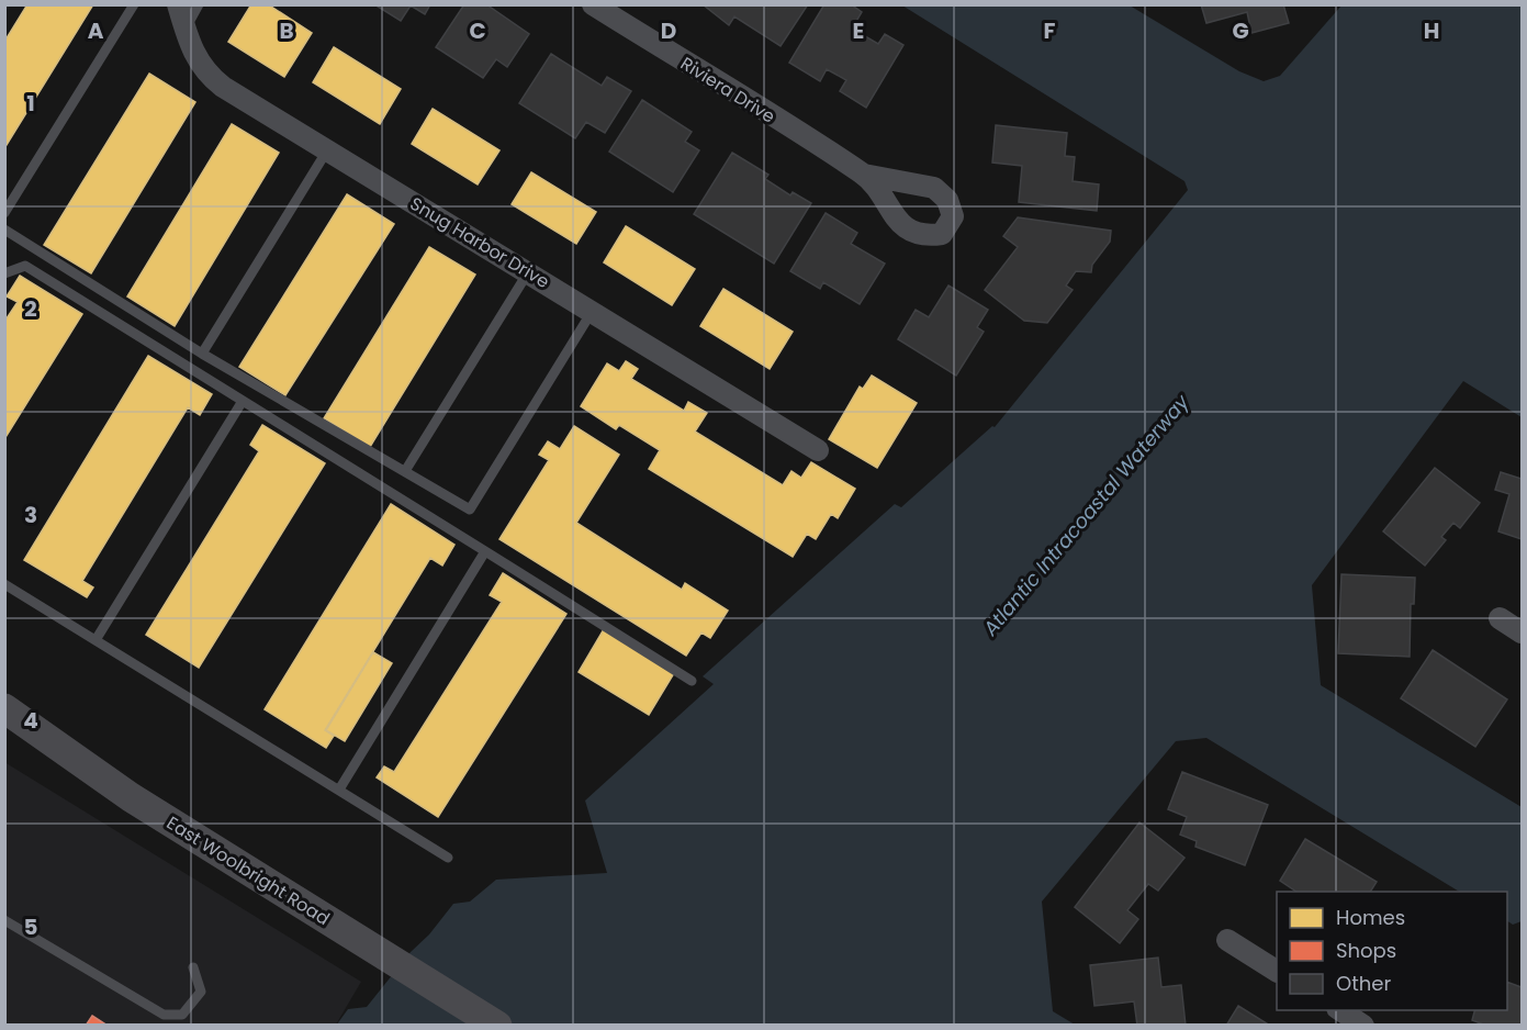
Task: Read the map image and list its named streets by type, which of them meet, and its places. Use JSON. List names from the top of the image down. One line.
{"streets":{"main road":["East Woolbright Road"],"street":["Riviera Drive","Snug Harbor Drive"]},"water":["Atlantic Intracoastal Waterway"],"legend":["Homes","Shops","Other"],"grid":{"columns":["A","B","C","D","E","F","G","H"],"rows":["1","2","3","4","5"]}}
